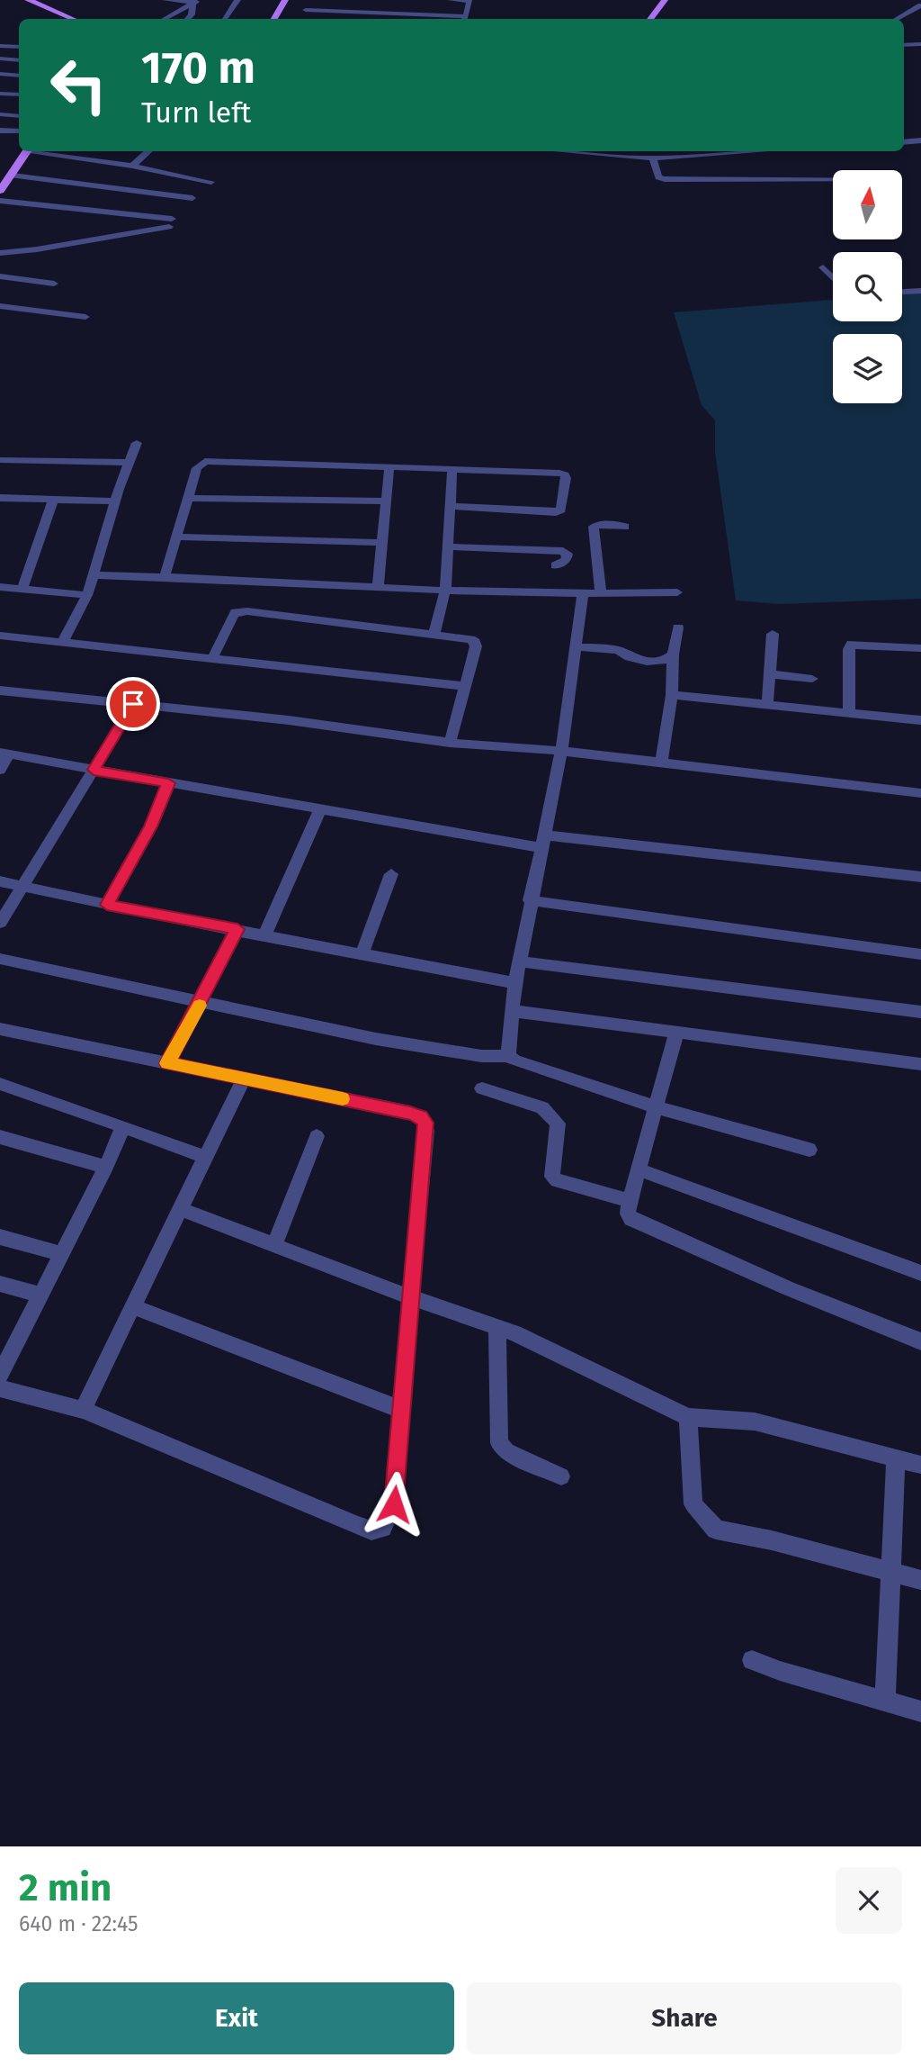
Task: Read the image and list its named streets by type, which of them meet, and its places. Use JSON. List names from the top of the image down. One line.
{"north":"top","page":{"turn":["170 m","Turn left"],"heading":["2 min","640 m · 22:45"],"buttons":["Exit","Share"]}}
